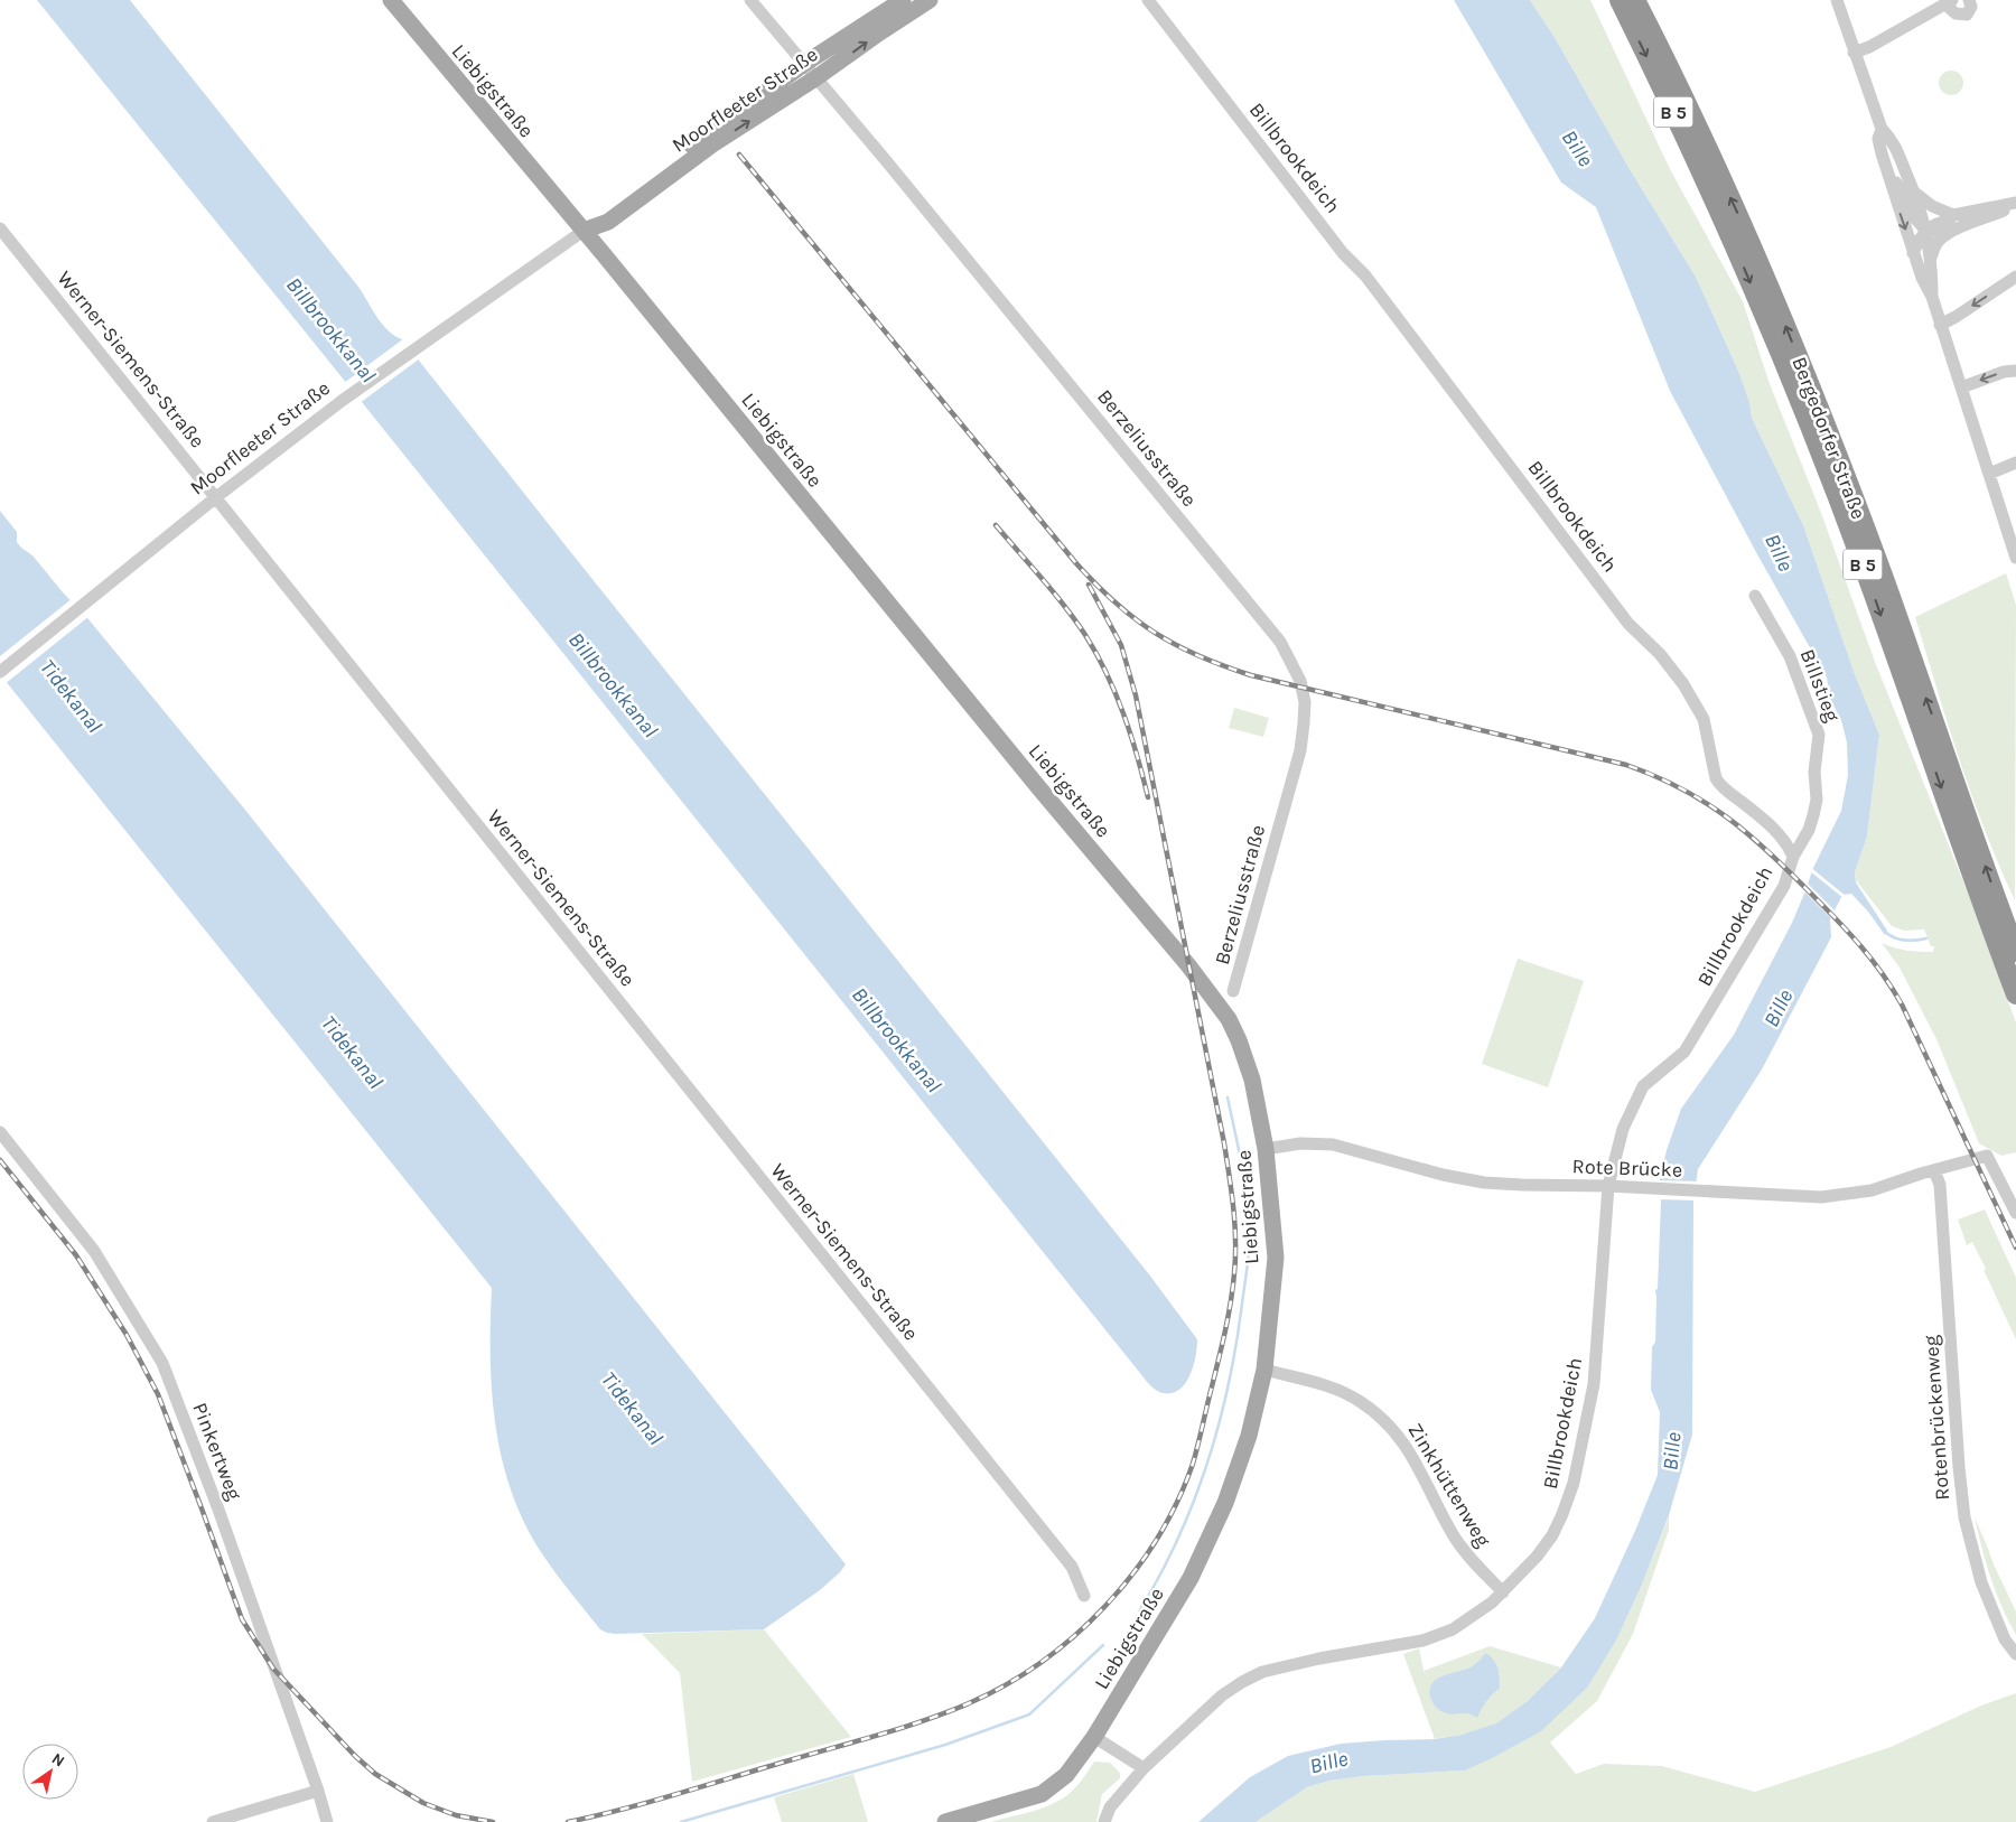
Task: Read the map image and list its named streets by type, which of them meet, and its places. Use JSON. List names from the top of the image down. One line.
{"streets":{"highway":["B 5","Bergedorfer Straße"],"main road":["Liebigstraße","Moorfleeter Straße"],"street":["Billbrookdeich","Werner-Siemens-Straße","Berzeliusstraße","Billstieg","Rote Brücke","Rotenbrückenweg","Pinkertweg","Zinkhüttenweg"]},"crossings":[["Liebigstraße","Moorfleeter Straße"],["Liebigstraße","Rote Brücke"],["Liebigstraße","Zinkhüttenweg"],["Moorfleeter Straße","Werner-Siemens-Straße"],["Moorfleeter Straße","Berzeliusstraße"],["Billbrookdeich","Billstieg"],["Billbrookdeich","Rote Brücke"],["Billbrookdeich","Zinkhüttenweg"],["Rote Brücke","Rotenbrückenweg"]],"water":["Bille","Billbrookkanal","Tidekanal"],"north":"top right"}
